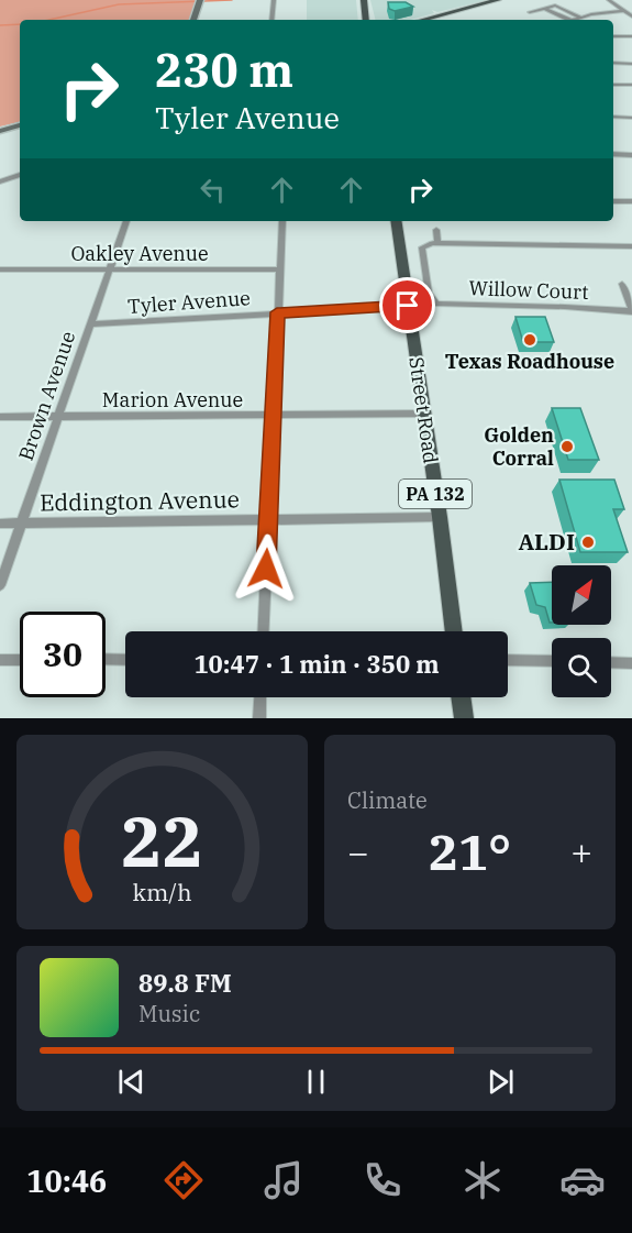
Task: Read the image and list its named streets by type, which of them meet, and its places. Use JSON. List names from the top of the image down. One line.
{"streets":{"main road":["Street Road","PA 132"],"street":["Oakley Avenue","Willow Court","Tyler Avenue","Brown Avenue","Marion Avenue","Eddington Avenue"]},"crossings":[["Oakley Avenue","Brown Avenue"],["Tyler Avenue","Brown Avenue"],["Tyler Avenue","Street Road"],["Brown Avenue","Marion Avenue"],["Brown Avenue","Eddington Avenue"],["Marion Avenue","Street Road"],["Street Road","Eddington Avenue"]],"places":["Texas Roadhouse","Golden Corral","ALDI"],"north":"top right","page":{"turn":["230 m","Tyler Avenue"],"limit":"30","trip":"10:47 · 1 min · 350 m","tile":"Climate","heat":["−","21°","+"],"song":["89.8 FM","Music"],"tabs":"10:46","gauge":["22","km/h"]}}
